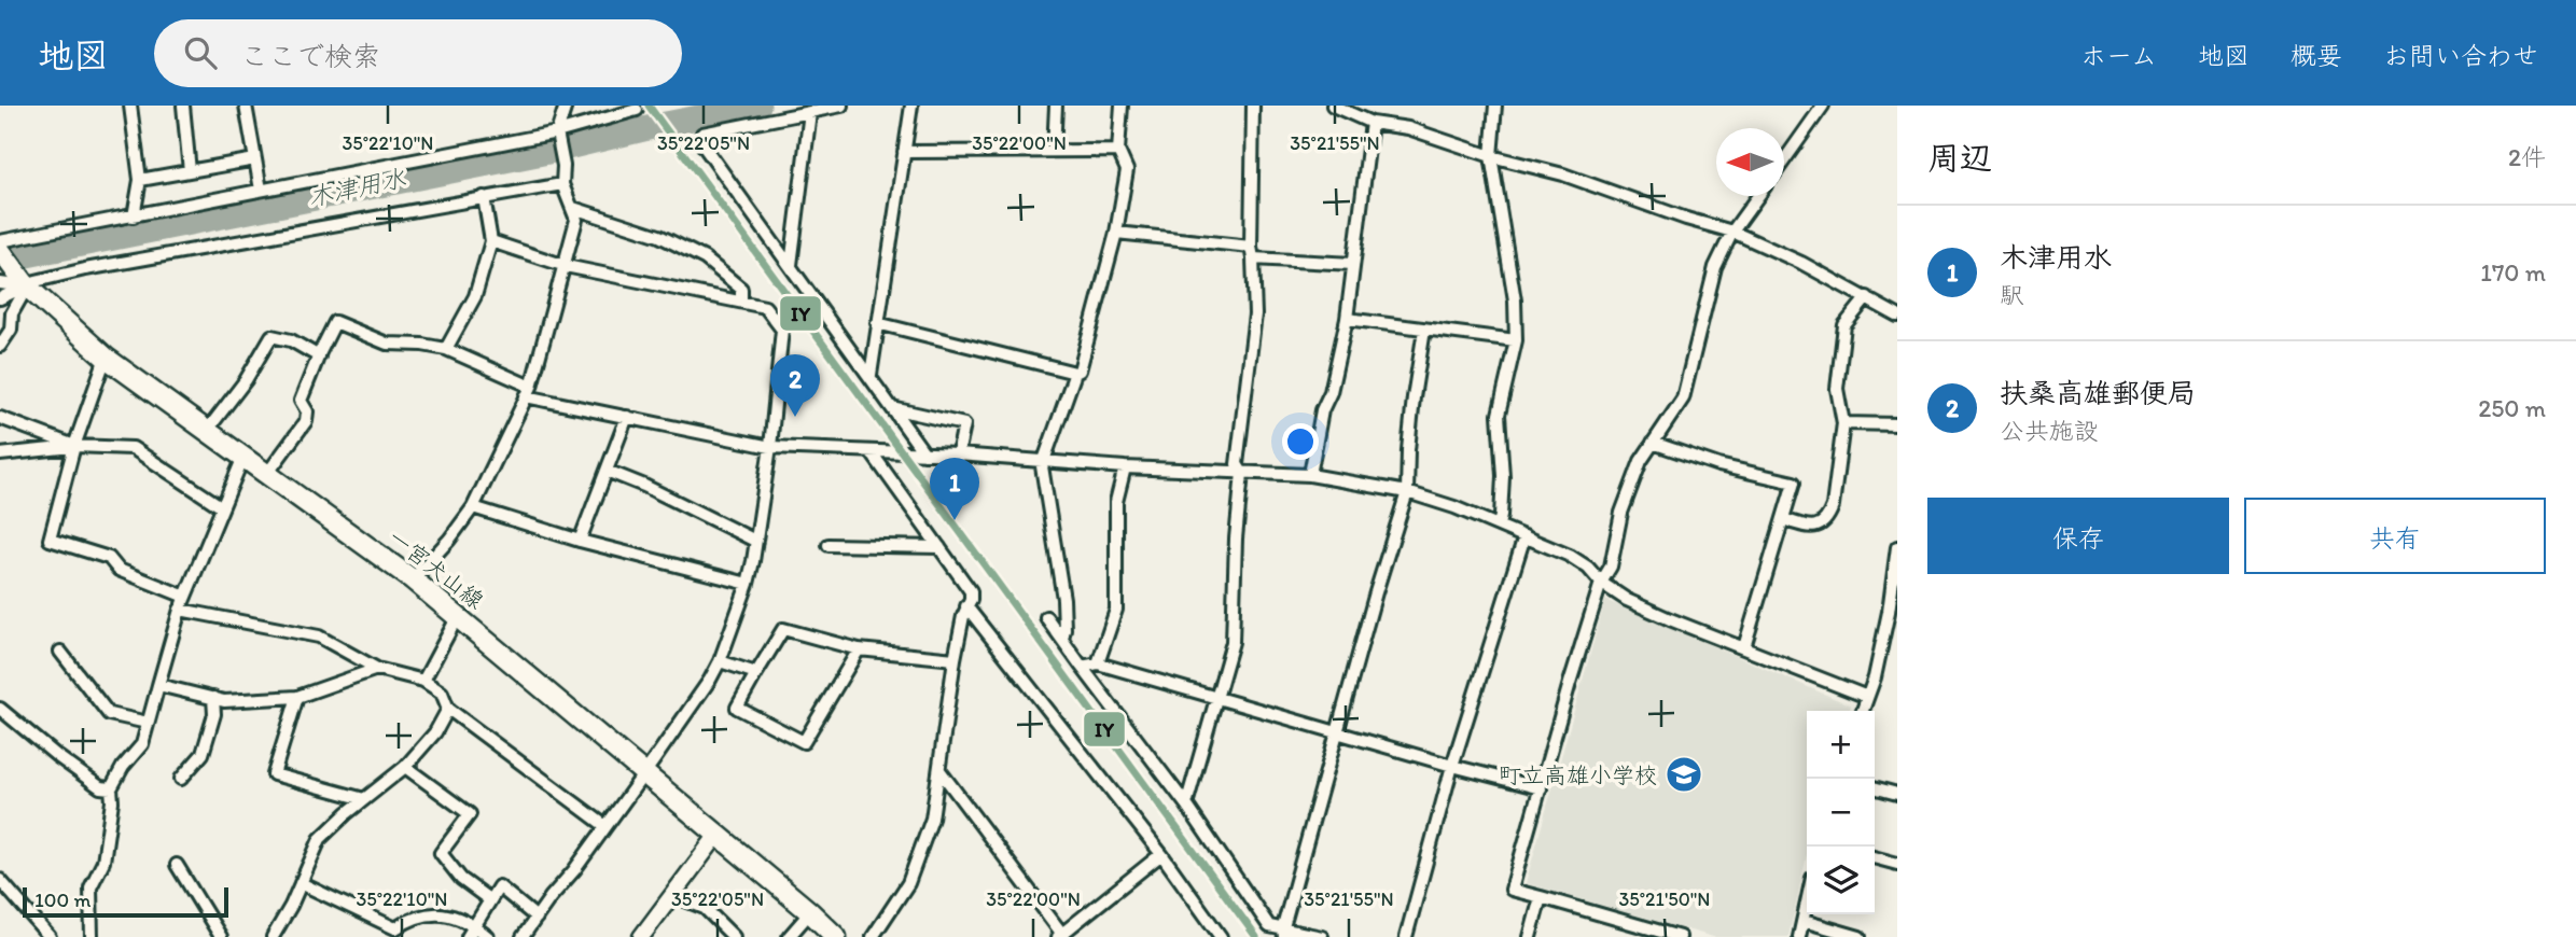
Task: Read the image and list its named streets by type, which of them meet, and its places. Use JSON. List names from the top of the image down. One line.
{"streets":{"main road":["一宮犬山線"]},"water":["木津用水"],"places":{"school or university":["町立高雄小学校"]},"lines":["transit line IY"],"scale_bar":"100 m","north":"left","page":{"header":"地図","search":"ここで検索","nav":["ホーム","地図","概要","お問い合わせ"],"heading":["周辺","2件"],"list":[{"mark":"1","name":"木津用水","note":"駅","value":"170 m"},{"mark":"2","name":"扶桑高雄郵便局","note":"公共施設","value":"250 m"}],"pins":["2","1"],"buttons":["保存","共有"],"map_buttons":["+","−"],"scale":"100 m"},"coordinates":["35°22'10\"N","35°22'05\"N","35°22'00\"N","35°21'55\"N","35°21'50\"N"]}
